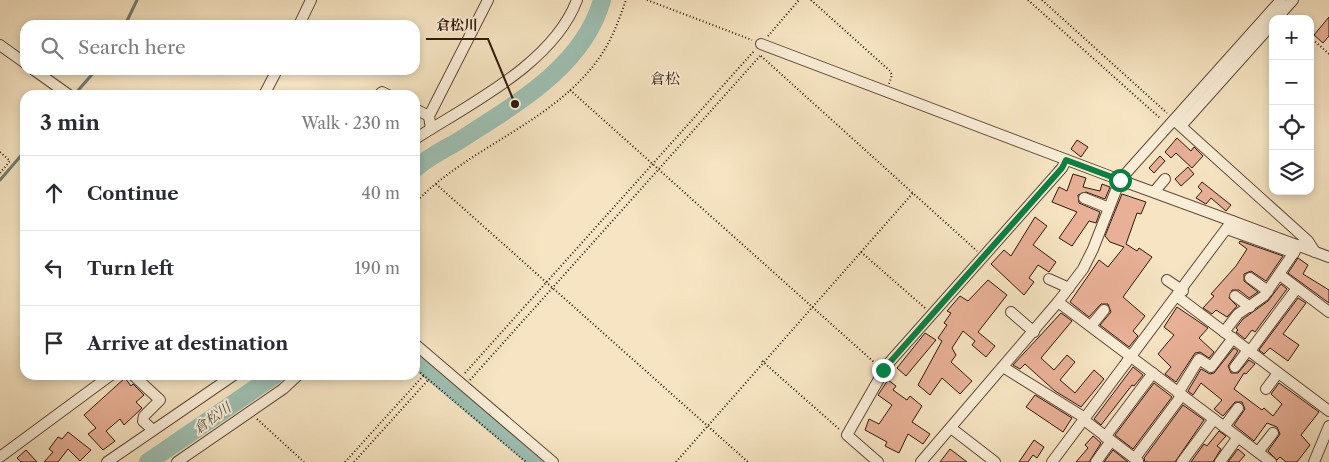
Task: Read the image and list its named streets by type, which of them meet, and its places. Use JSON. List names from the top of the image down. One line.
{"districts":["倉松"],"water":["倉松川"],"places":["倉松川"],"page":{"map_buttons":["+","−"],"search":"Search here","heading":["3 min","Walk · 230 m"],"list":[["Continue","40 m"],["Turn left","190 m"],"Arrive at destination"]}}
